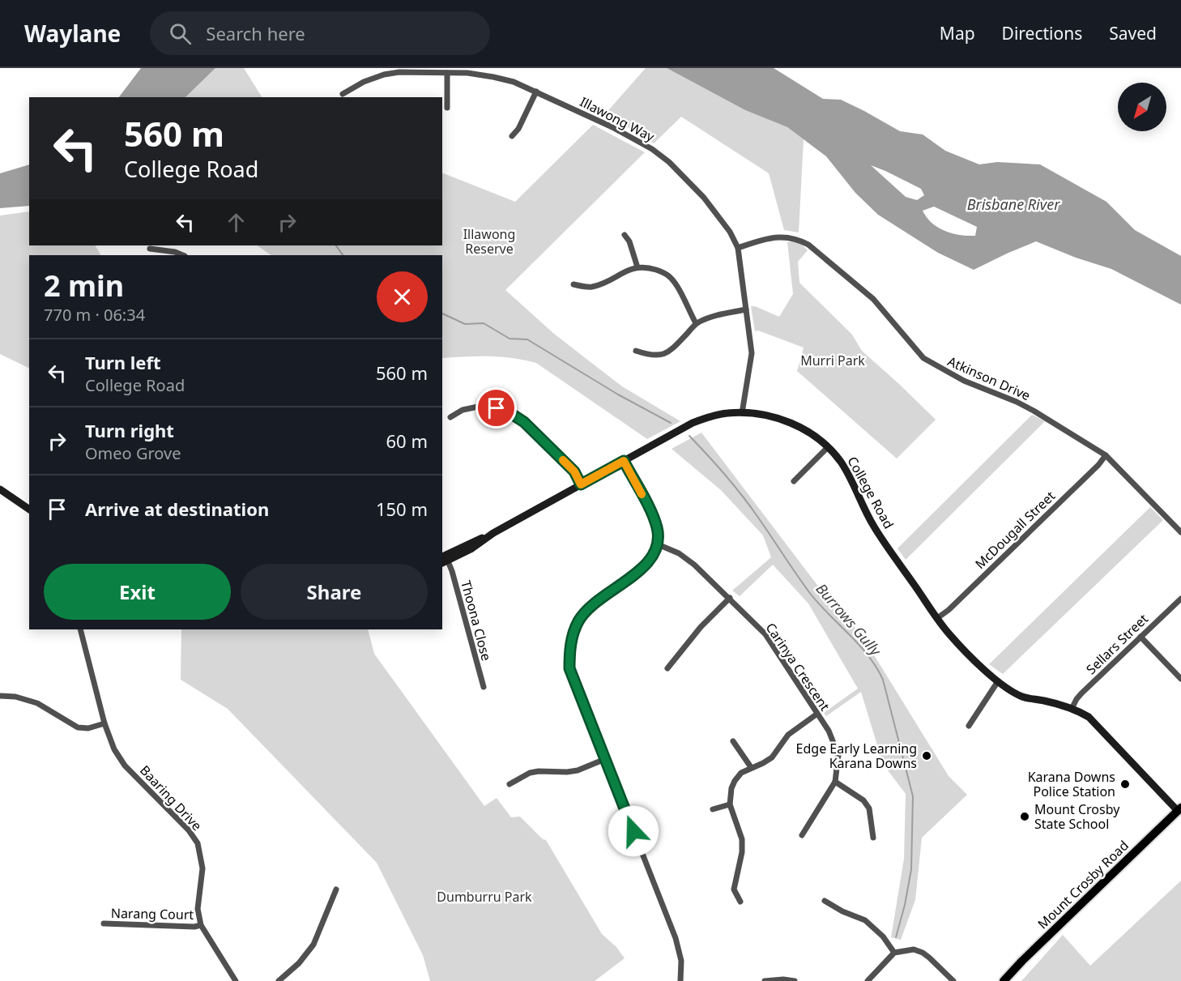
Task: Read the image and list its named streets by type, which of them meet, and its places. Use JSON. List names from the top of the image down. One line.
{"streets":{"main road":["College Road","Mount Crosby Road"],"street":["Illawong Way","Atkinson Drive","McDougall Street","Thoona Close","Sellars Street","Carinya Crescent","Baaring Drive","Narang Court"]},"crossings":[["Illawong Way","Atkinson Drive"],["Illawong Way","College Road"],["Atkinson Drive","McDougall Street"],["College Road","McDougall Street"],["College Road","Thoona Close"],["College Road","Sellars Street"],["College Road","Mount Crosby Road"],["Baaring Drive","Narang Court"]],"water":["Brisbane River","Burrows Gully"],"parks":["Illawong Reserve","Murri Park","Dumburru Park"],"places":["Edge Early Learning Karana Downs","Karana Downs Police Station","Mount Crosby State School"],"north":"bottom left","page":{"header":"Waylane","search":"Search here","nav":["Map","Directions","Saved"],"turn":["560 m","College Road"],"heading":["2 min","770 m · 06:34"],"list":[{"name":"Turn left","note":"College Road","value":"560 m"},{"name":"Turn right","note":"Omeo Grove","value":"60 m"},{"name":"Arrive at destination","value":"150 m"}],"buttons":["Exit","Share"]}}
